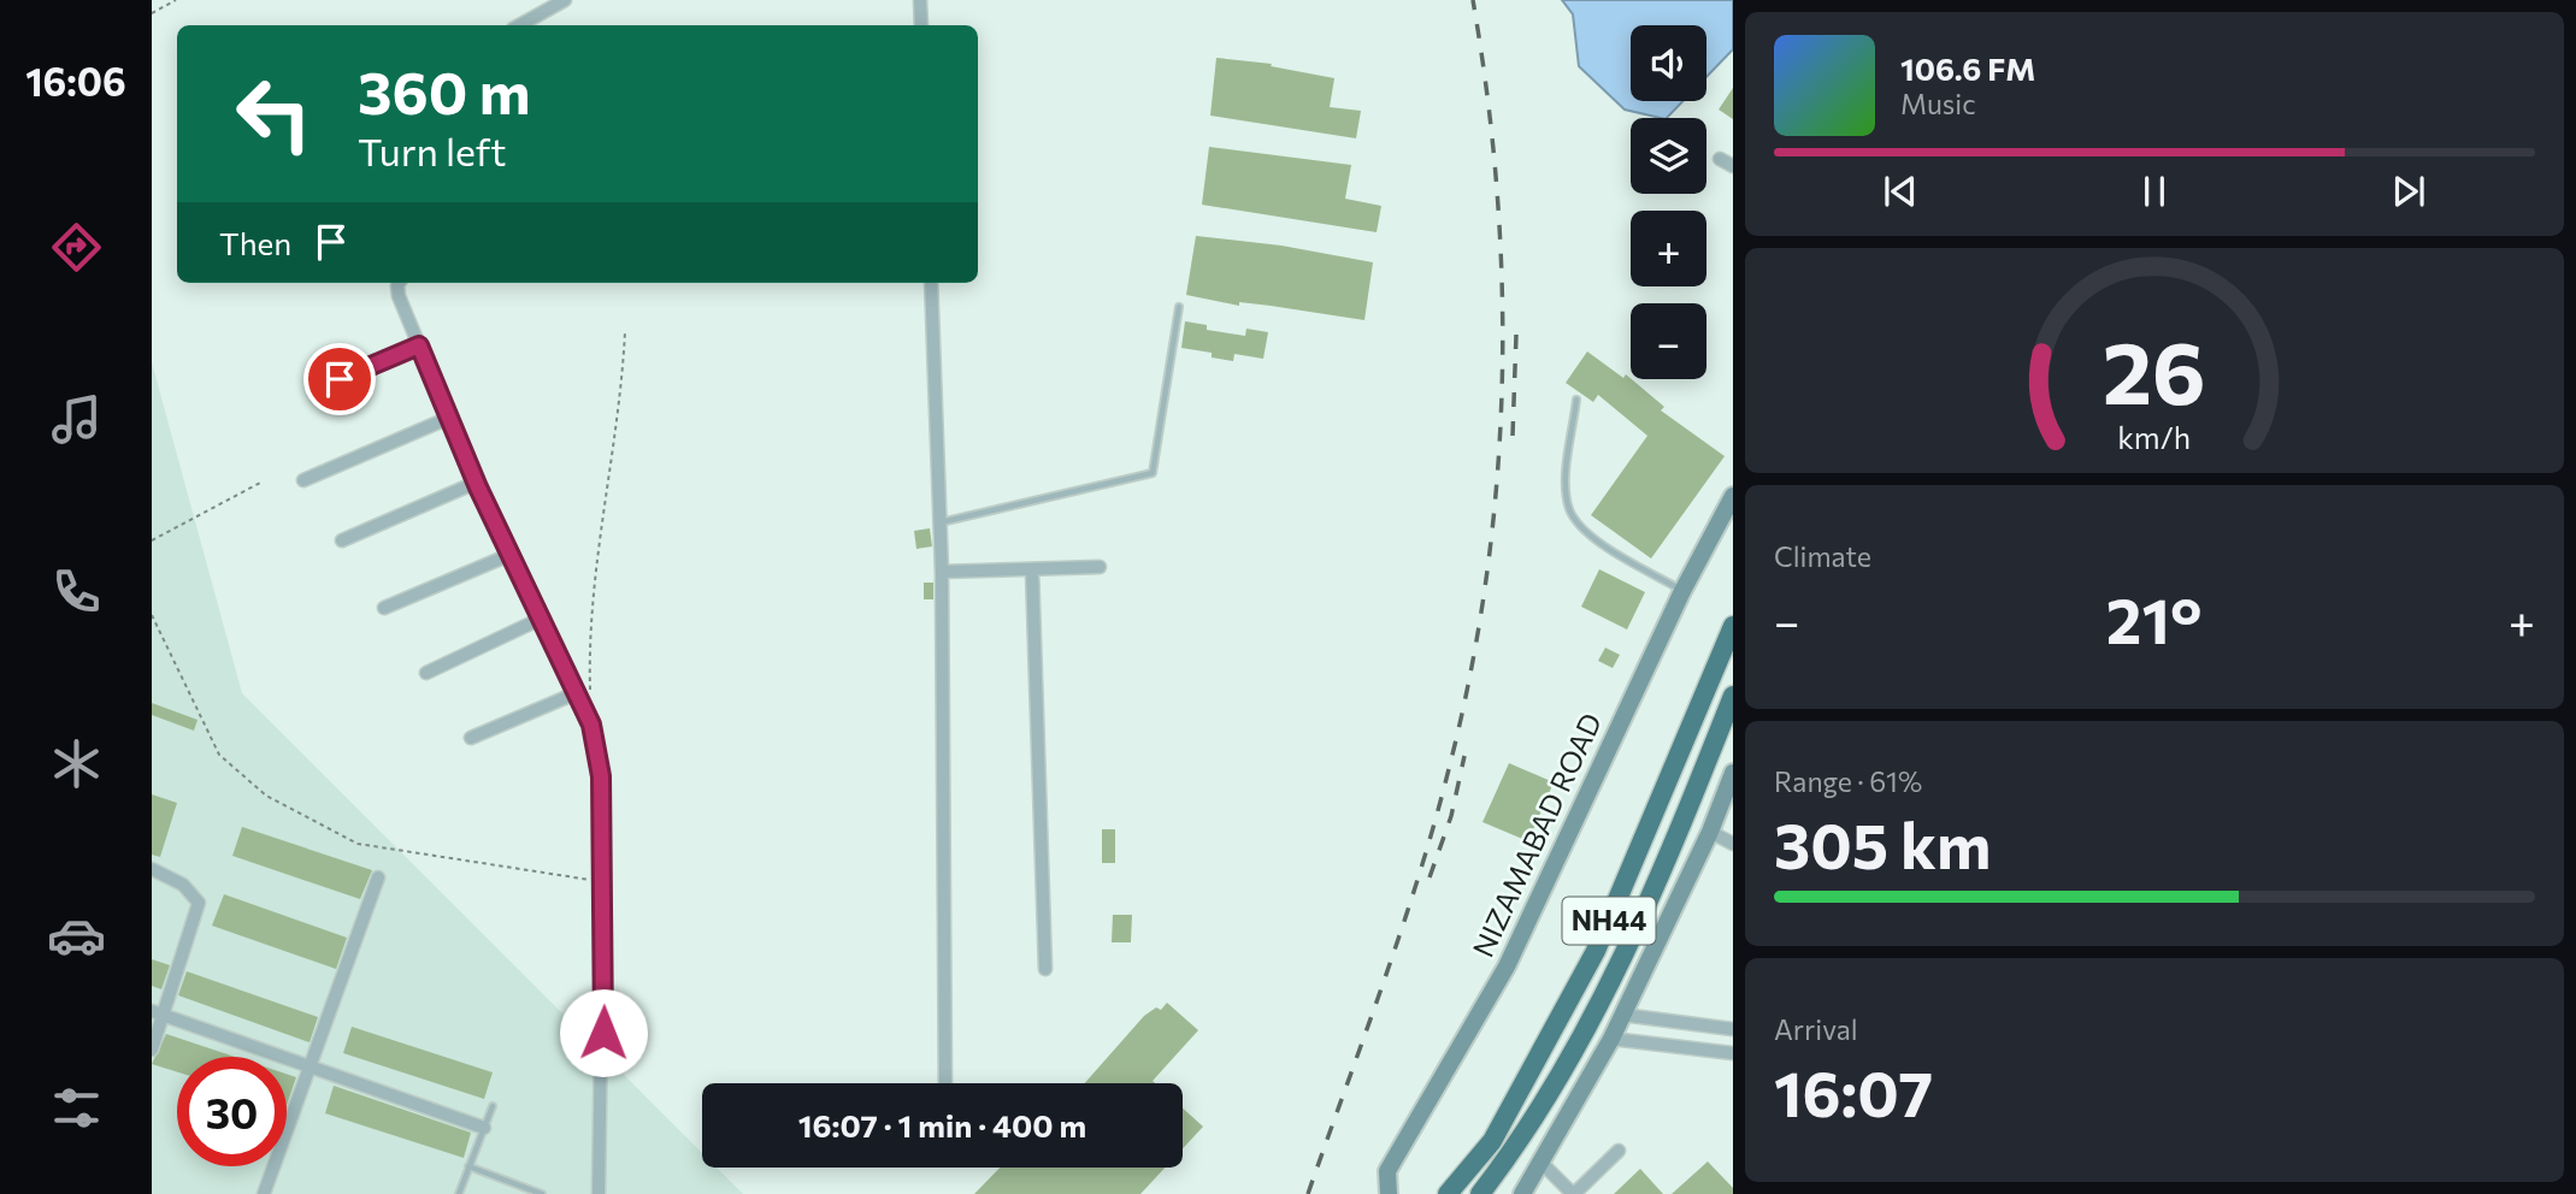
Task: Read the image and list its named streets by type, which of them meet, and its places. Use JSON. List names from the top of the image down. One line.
{"streets":{"highway":["NH44"],"main road":["NIZAMABAD ROAD"]},"page":{"tabs":"16:06","map_buttons":["+","−"],"turn":["360 m","Turn left"],"song":["106.6 FM","Music"],"then":"Then","tile":["Climate",["Range · 61%","305 km"],["Arrival","16:07"]],"heat":["−","21°","+"],"limit":"30","trip":"16:07 · 1 min · 400 m","gauge":["26","km/h"]}}
